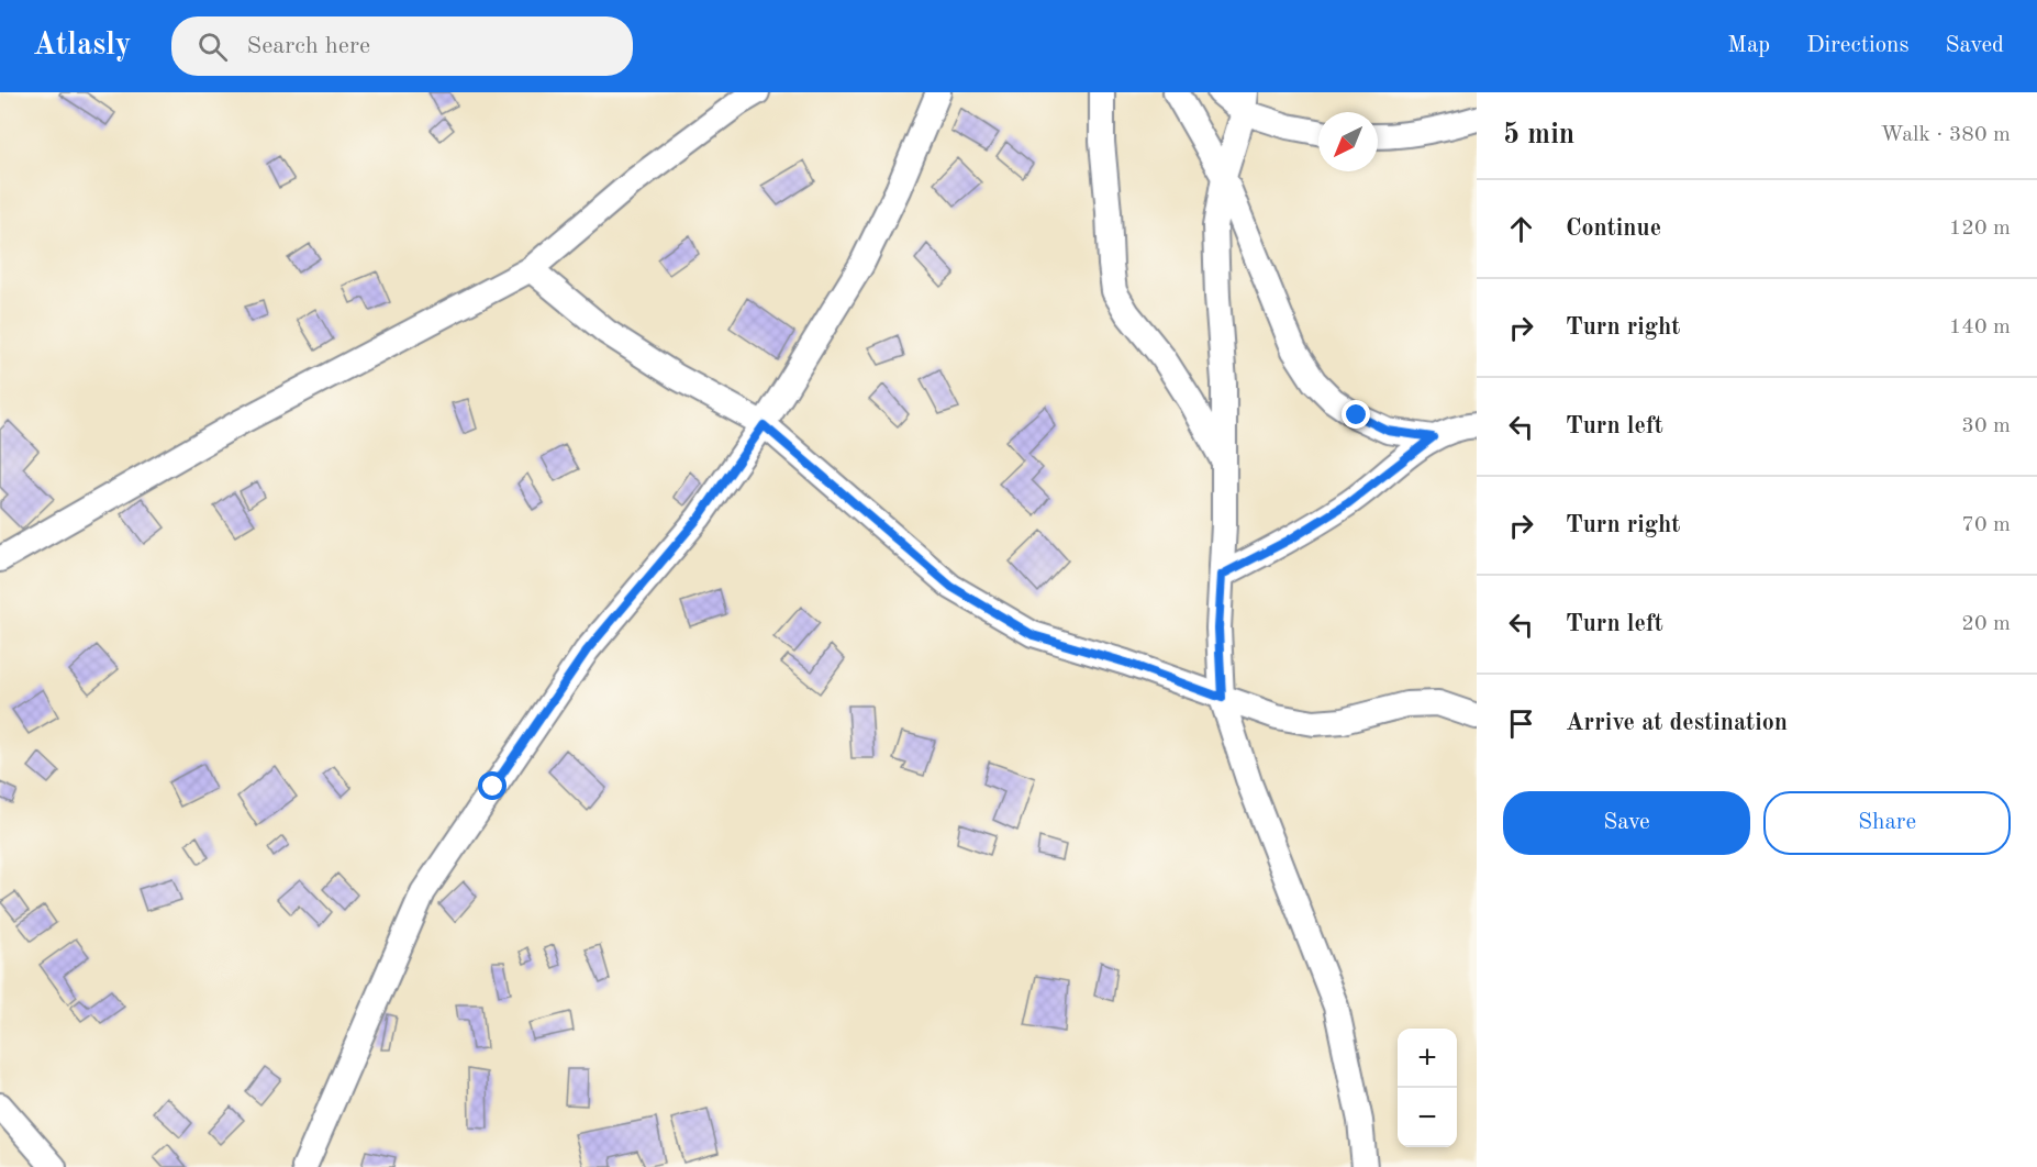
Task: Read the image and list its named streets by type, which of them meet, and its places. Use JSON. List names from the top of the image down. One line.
{"north":"bottom left","page":{"header":"Atlasly","search":"Search here","nav":["Map","Directions","Saved"],"heading":["5 min","Walk · 380 m"],"list":[["Continue","120 m"],["Turn right","140 m"],["Turn left","30 m"],["Turn right","70 m"],["Turn left","20 m"],"Arrive at destination"],"buttons":["Save","Share"],"map_buttons":["+","−"]}}
